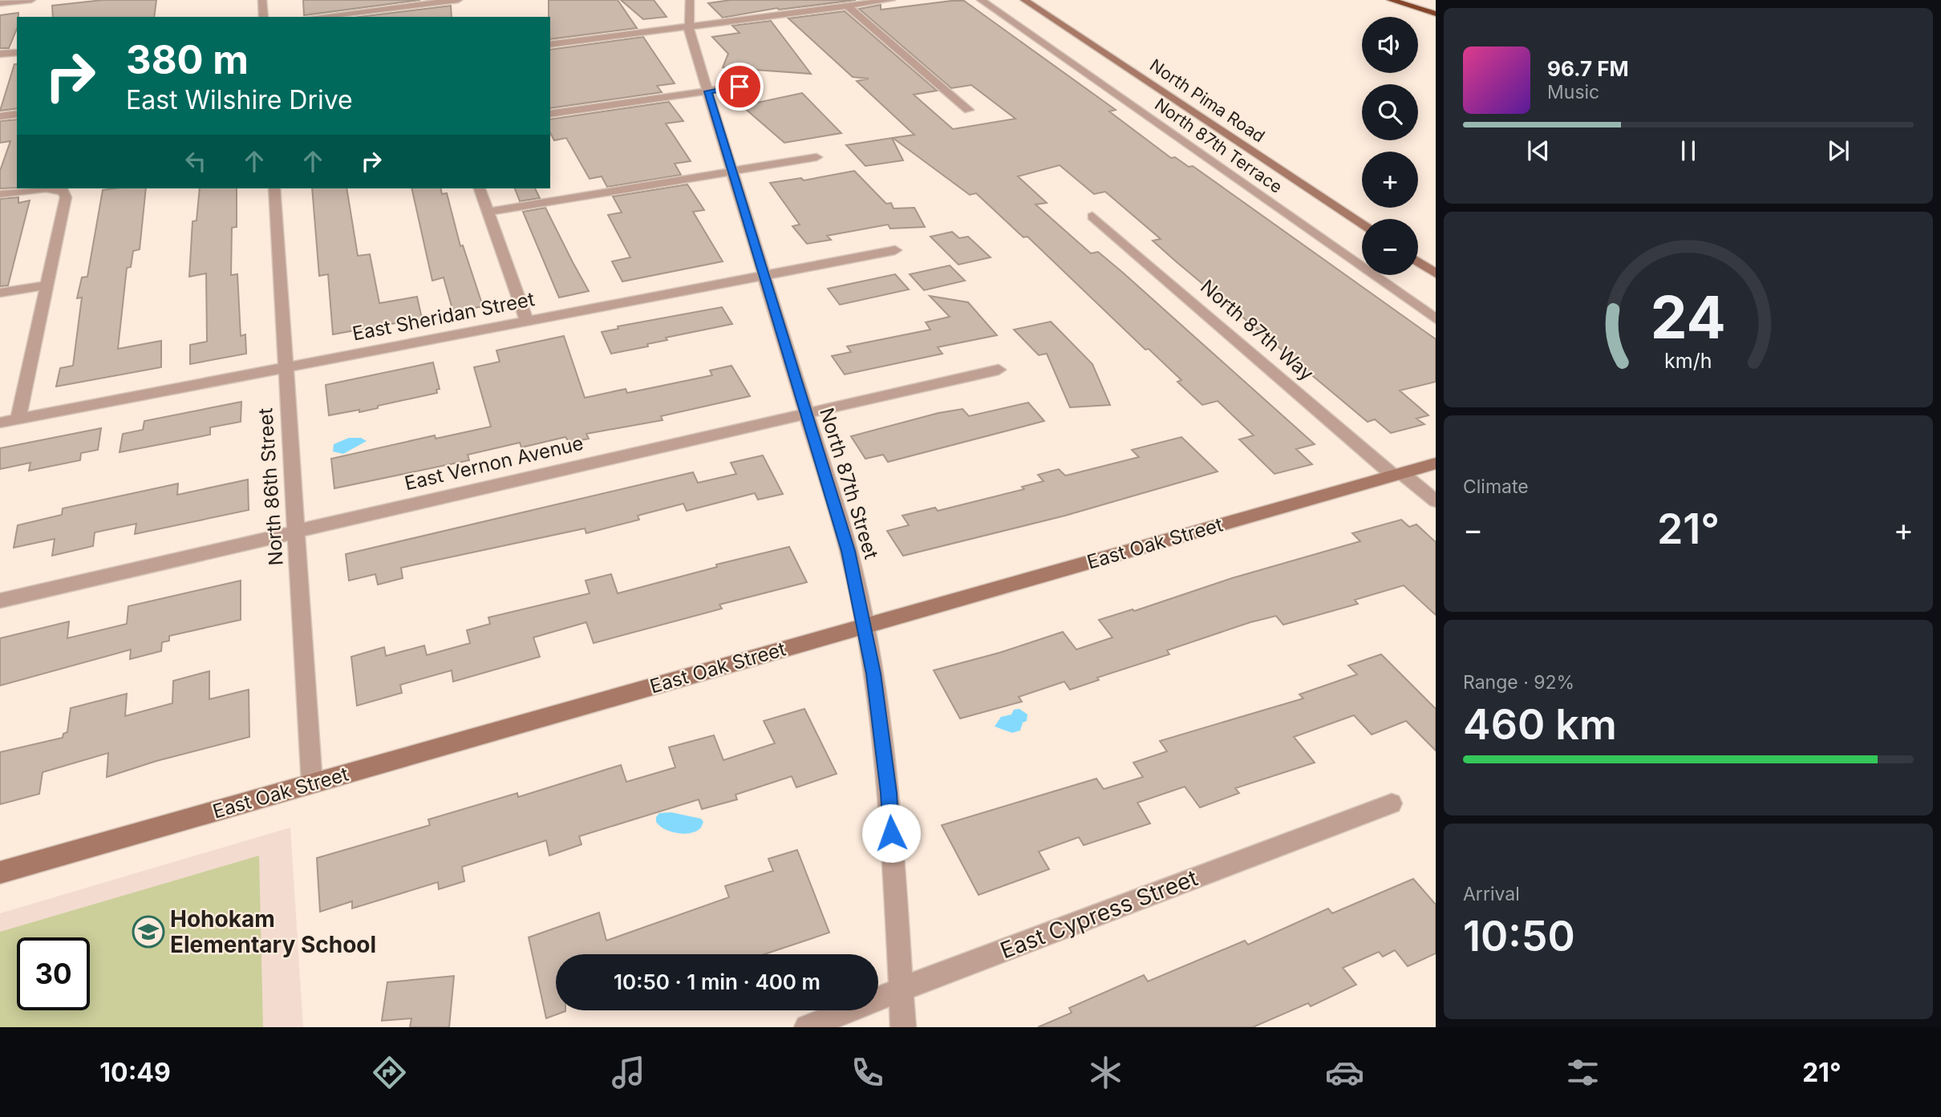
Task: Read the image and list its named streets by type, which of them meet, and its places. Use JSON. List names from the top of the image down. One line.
{"streets":{"street":["North Pima Road","North 87th Terrace","East Sheridan Street","North 87th Way","East Vernon Avenue","North 87th Street","North 86th Street","East Oak Street","East Cypress Street"]},"crossings":[["East Sheridan Street","North 87th Street"],["East Sheridan Street","North 86th Street"],["North 87th Way","East Oak Street"],["East Vernon Avenue","North 87th Street"],["East Vernon Avenue","North 86th Street"],["North 87th Street","East Oak Street"],["North 87th Street","East Cypress Street"],["North 86th Street","East Oak Street"]],"places":{"school or university":["Hohokam Elementary School"]},"page":{"map_buttons":["+","−"],"turn":["380 m","East Wilshire Drive"],"song":["96.7 FM","Music"],"tile":["Climate",["Range · 92%","460 km"],["Arrival","10:50"]],"heat":["−","21°","+"],"limit":"30","trip":"10:50 · 1 min · 400 m","tabs":["10:49","21°"],"gauge":["24","km/h"]}}
